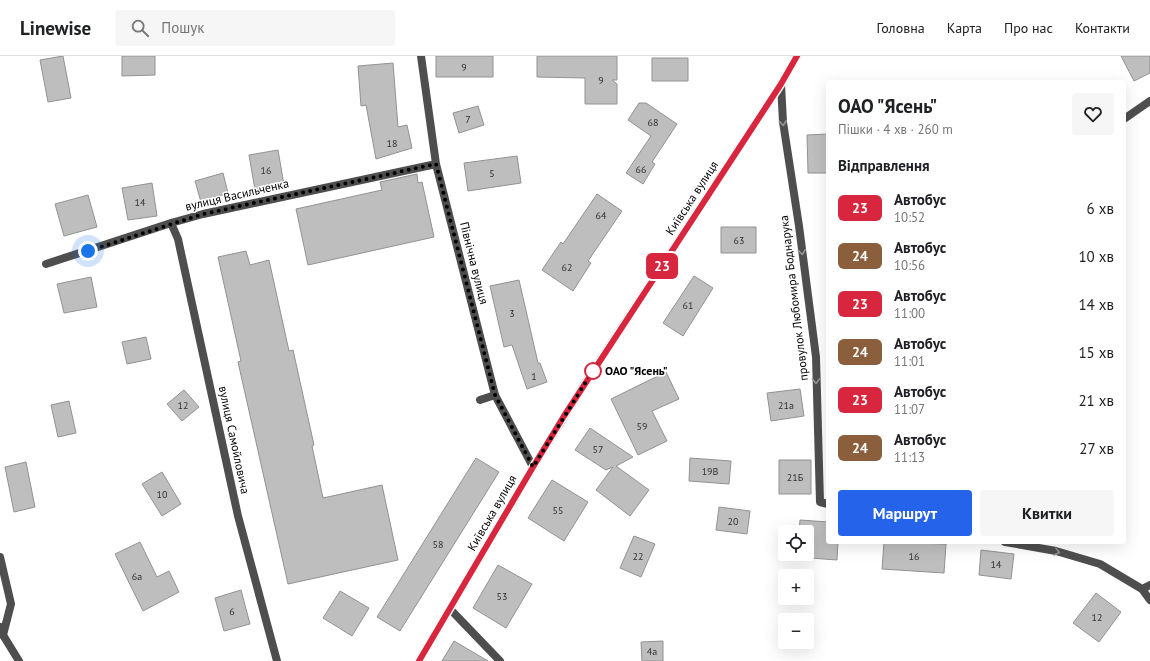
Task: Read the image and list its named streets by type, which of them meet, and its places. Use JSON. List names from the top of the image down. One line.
{"streets":{"main road":["Київська вулиця"],"street":["вулиця Васильченка","Північна вулиця","провулок Любомира Боднарука","вулиця Самойловича"]},"crossings":[["вулиця Васильченка","Північна вулиця"],["вулиця Васильченка","вулиця Самойловича"],["Київська вулиця","Північна вулиця"],["Київська вулиця","провулок Любомира Боднарука"]],"one_way":["провулок Любомира Боднарука"],"places":["ОАО \"Ясень\""],"lines":["bus line 23"],"house_numbers":["9","9","7","68","18","66","16","5","14","64","63","62","61","3","1","12","21а","59","57","19В","21Б","10","55","20","58","22","16","14","6а","53","6","12","4а"],"page":{"header":"Linewise","search":"Пошук","nav":["Головна","Карта","Про нас","Контакти"],"on_map":"23","heading":[["ОАО \"Ясень\"","Пішки · 4 хв · 260 m"],"Відправлення"],"list":[{"mark":"23","name":"Автобус","note":"10:52","value":"6 хв"},{"mark":"24","name":"Автобус","note":"10:56","value":"10 хв"},{"mark":"23","name":"Автобус","note":"11:00","value":"14 хв"},{"mark":"24","name":"Автобус","note":"11:01","value":"15 хв"},{"mark":"23","name":"Автобус","note":"11:07","value":"21 хв"},{"mark":"24","name":"Автобус","note":"11:13","value":"27 хв"}],"buttons":["Маршрут","Квитки"],"map_buttons":["+","−"]}}
